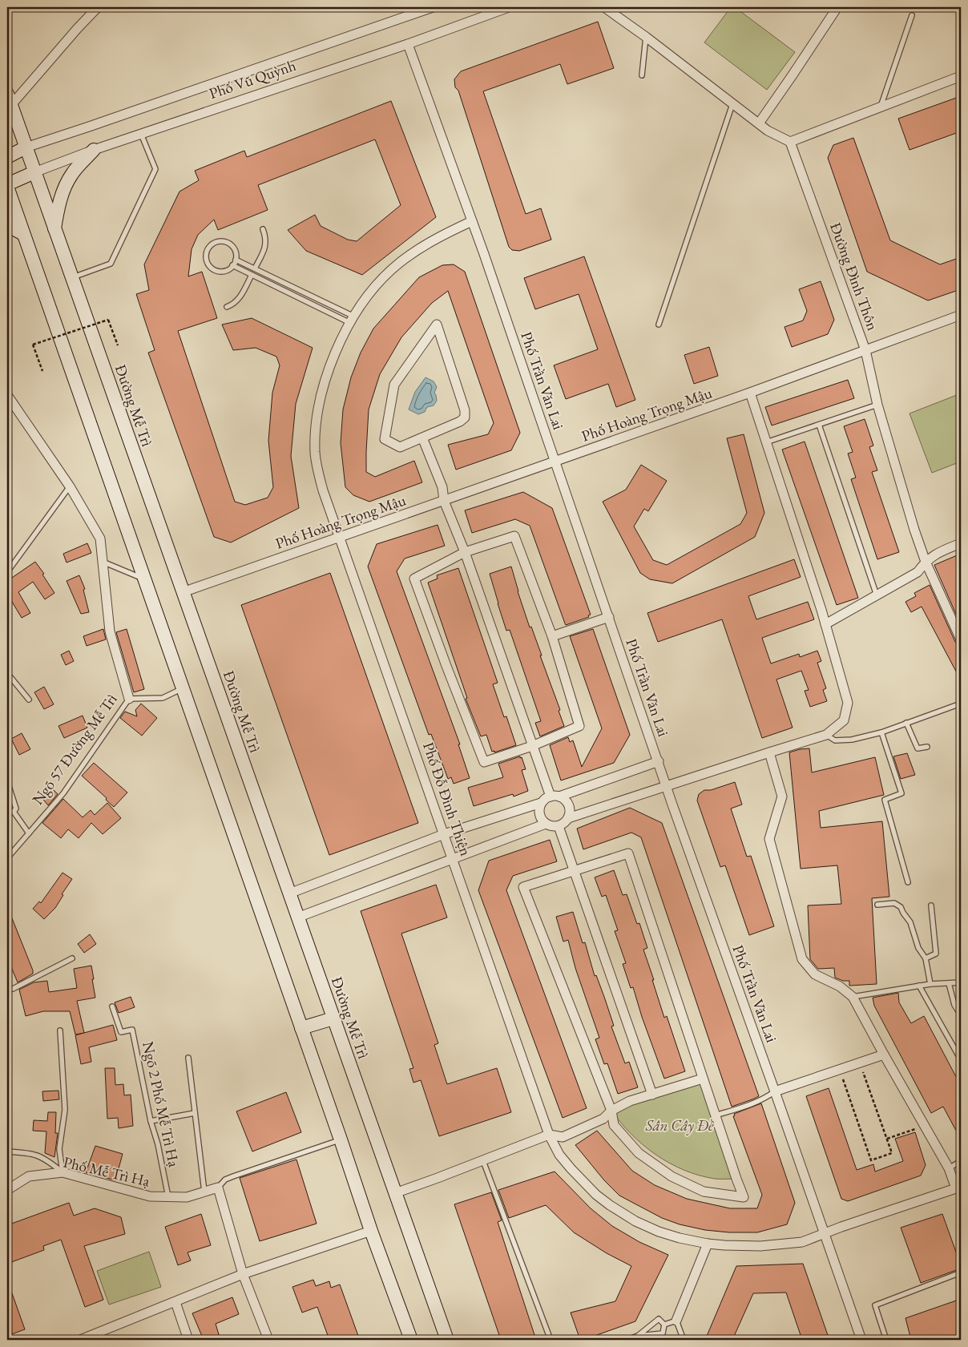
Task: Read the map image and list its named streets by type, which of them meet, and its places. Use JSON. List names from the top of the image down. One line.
{"streets":{"main road":["Phố Vũ Quỳnh","Đường Mễ Trì"],"street":["Đường Đình Thôn","Phố Trần Văn Lai","Phố Hoàng Trọng Mậu","Ngõ 57 Đường Mễ Trì","Phố Đỗ Đình Thiện","Phố Mễ Trì Hạ"],"lane":["Ngõ 2 Phố Mễ Trì Hạ"]},"crossings":[["Phố Vũ Quỳnh","Phố Trần Văn Lai"],["Phố Vũ Quỳnh","Đường Mễ Trì"],["Đường Đình Thôn","Phố Hoàng Trọng Mậu"],["Phố Trần Văn Lai","Phố Hoàng Trọng Mậu"],["Phố Trần Văn Lai","Phố Đỗ Đình Thiện"],["Đường Mễ Trì","Phố Hoàng Trọng Mậu"],["Phố Hoàng Trọng Mậu","Phố Đỗ Đình Thiện"],["Ngõ 2 Phố Mễ Trì Hạ","Phố Mễ Trì Hạ"]],"parks":["Sân Cây Đề"]}
